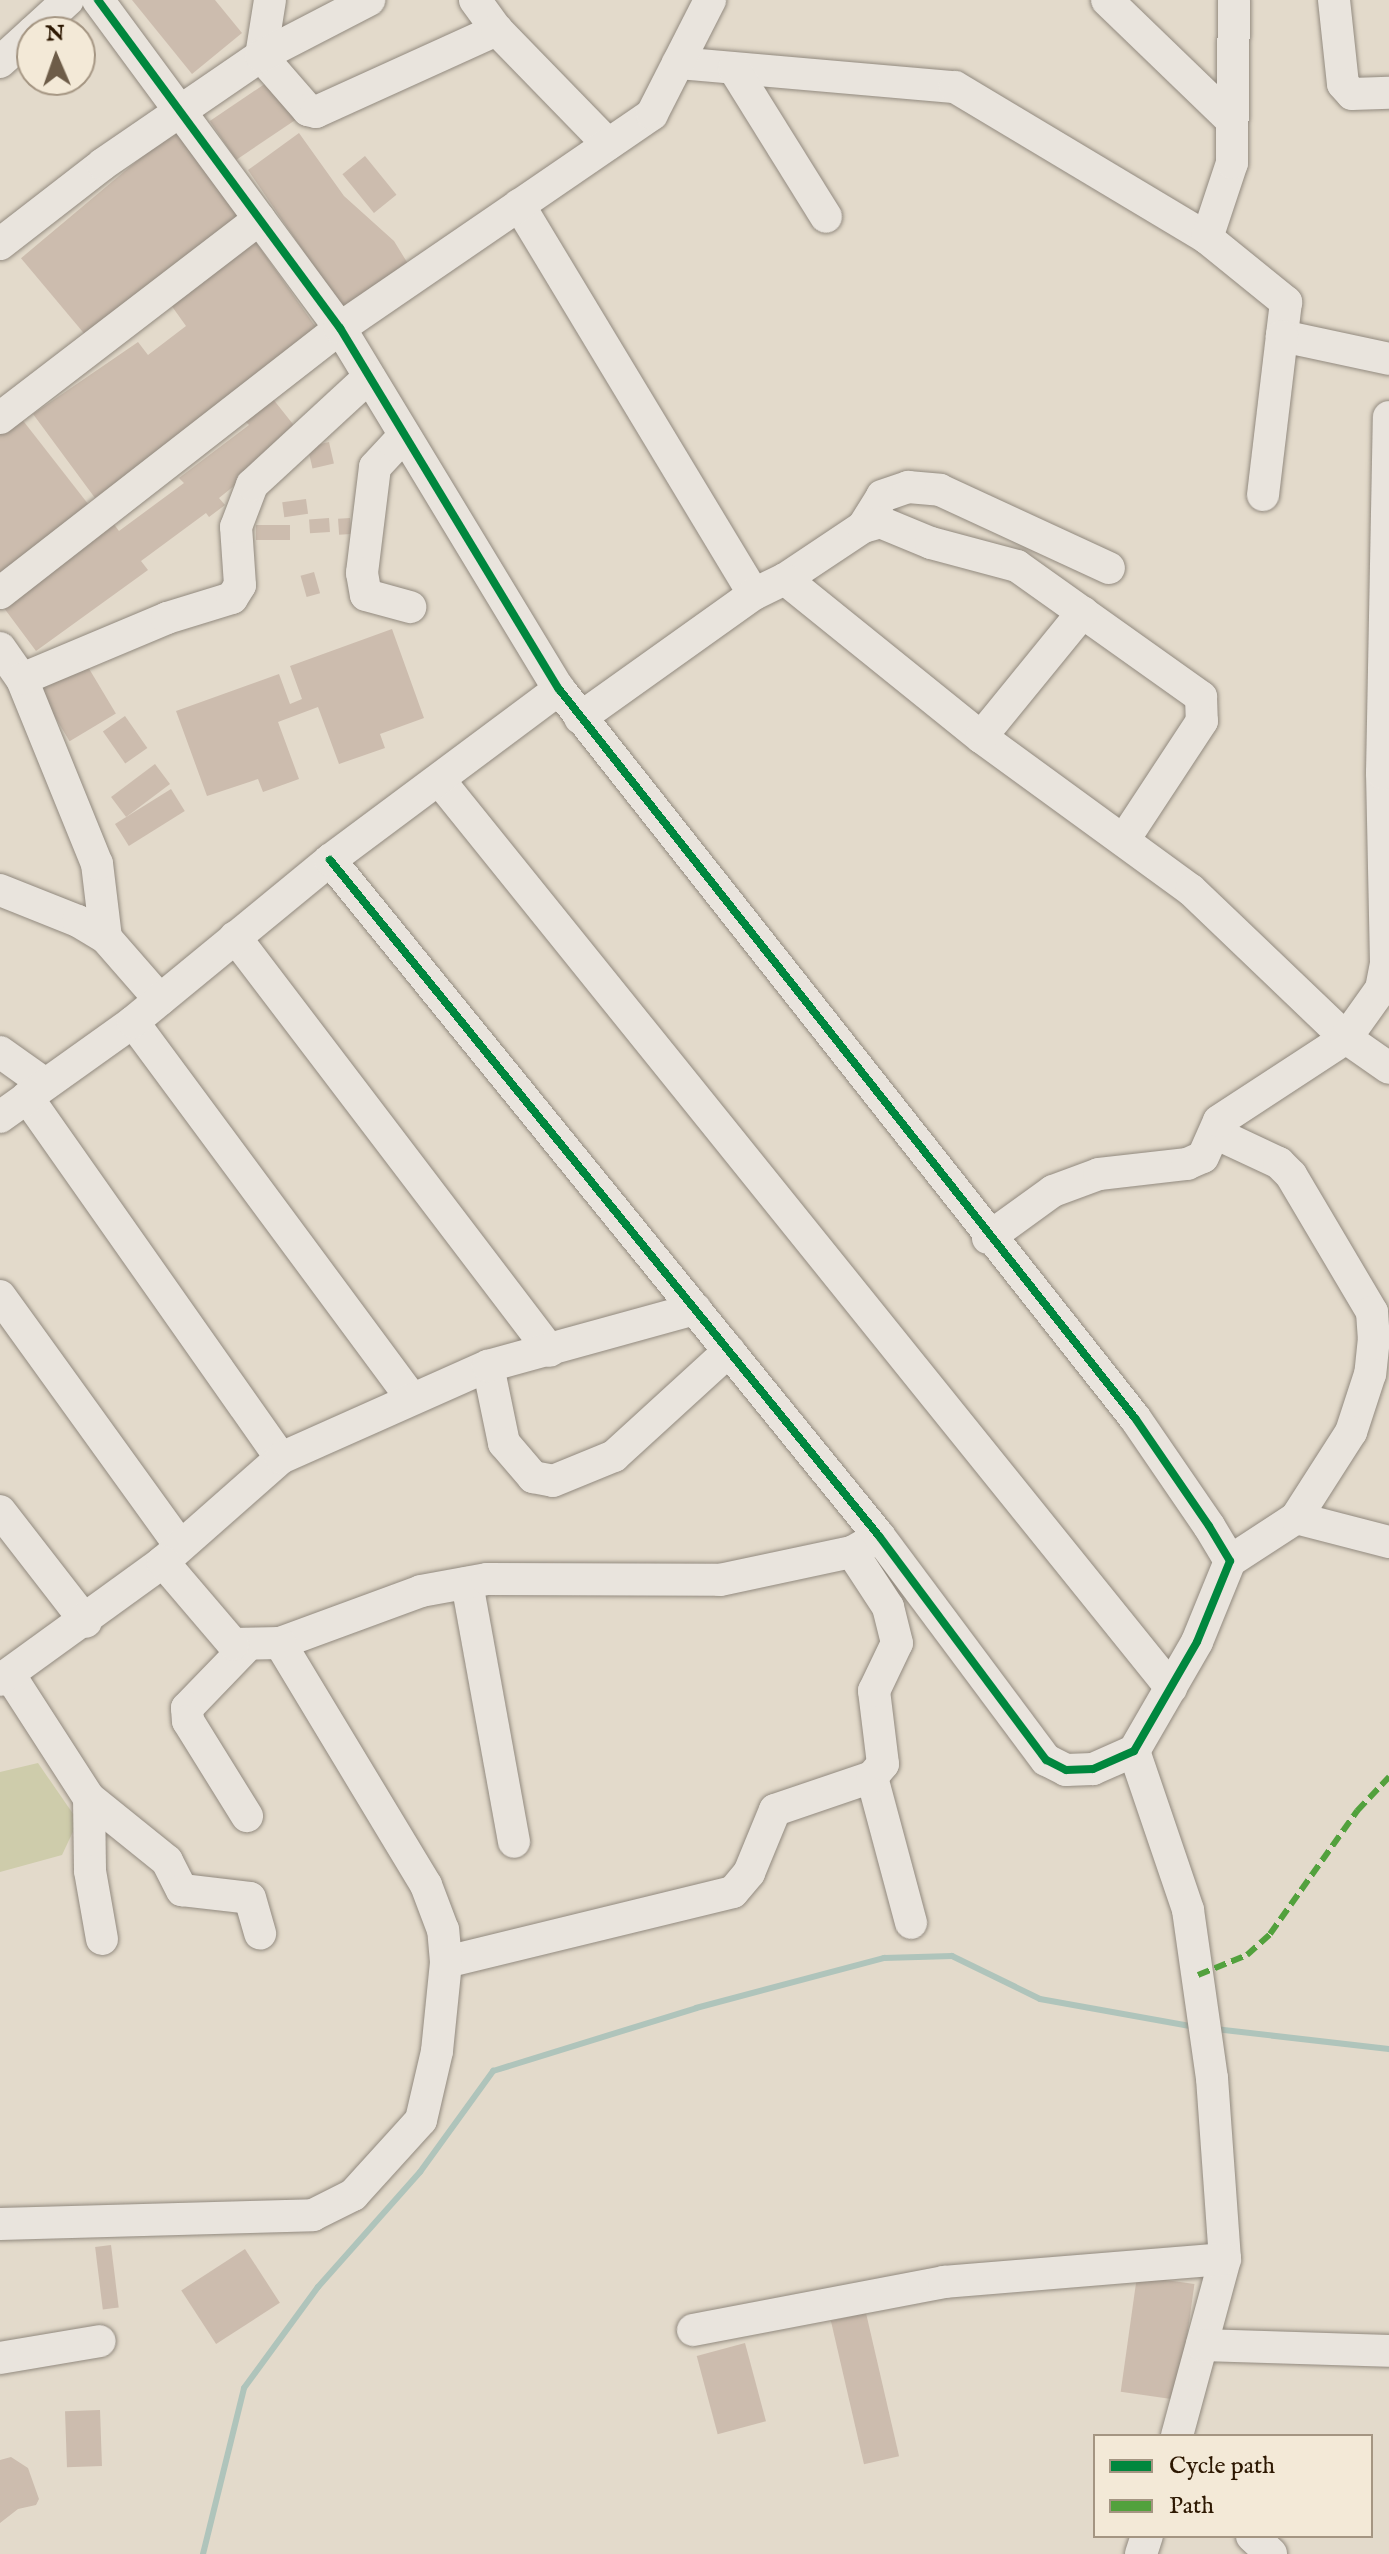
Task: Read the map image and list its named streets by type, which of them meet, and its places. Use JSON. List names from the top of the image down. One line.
{"legend":["Cycle path","Path"],"north":"top"}
